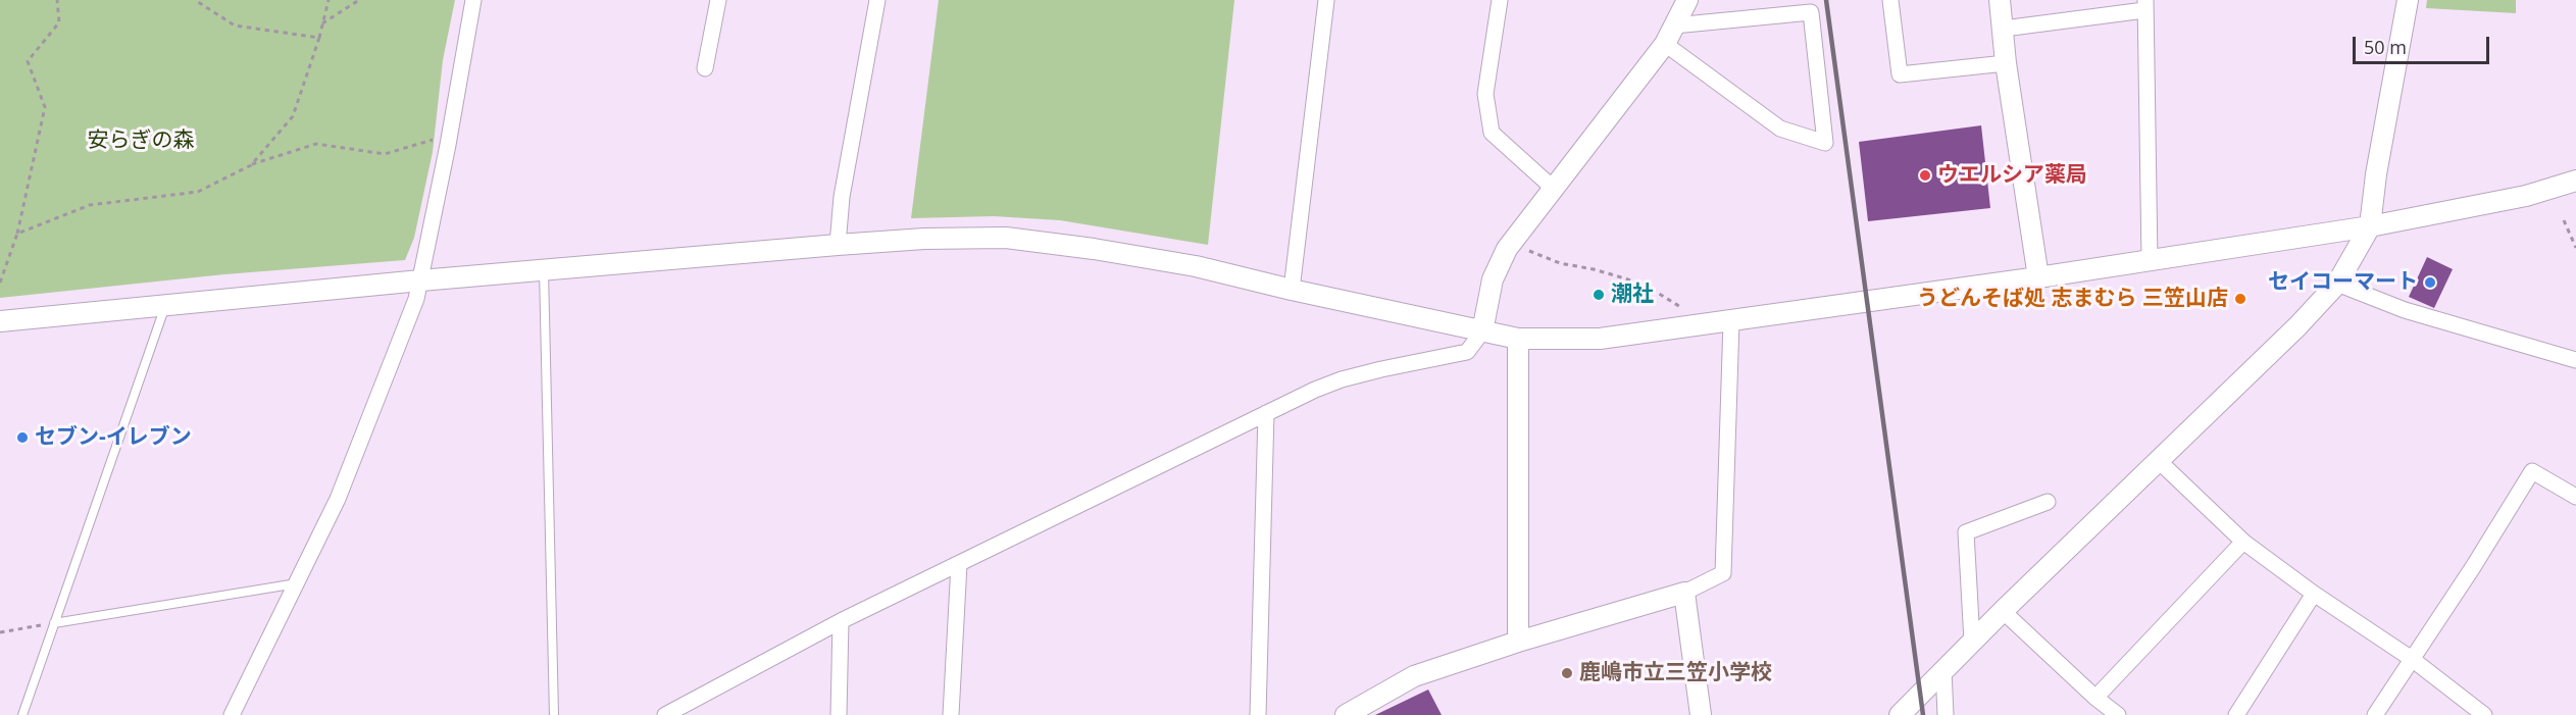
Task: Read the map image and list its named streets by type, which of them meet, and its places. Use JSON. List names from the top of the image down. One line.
{"parks":["安らぎの森"],"places":["ウエルシア薬局","セイコーマート","潮社","うどんそば処 志まむら 三笠山店","セブン-イレブン","鹿嶋市立三笠小学校"],"scale_bar":"50 m"}
